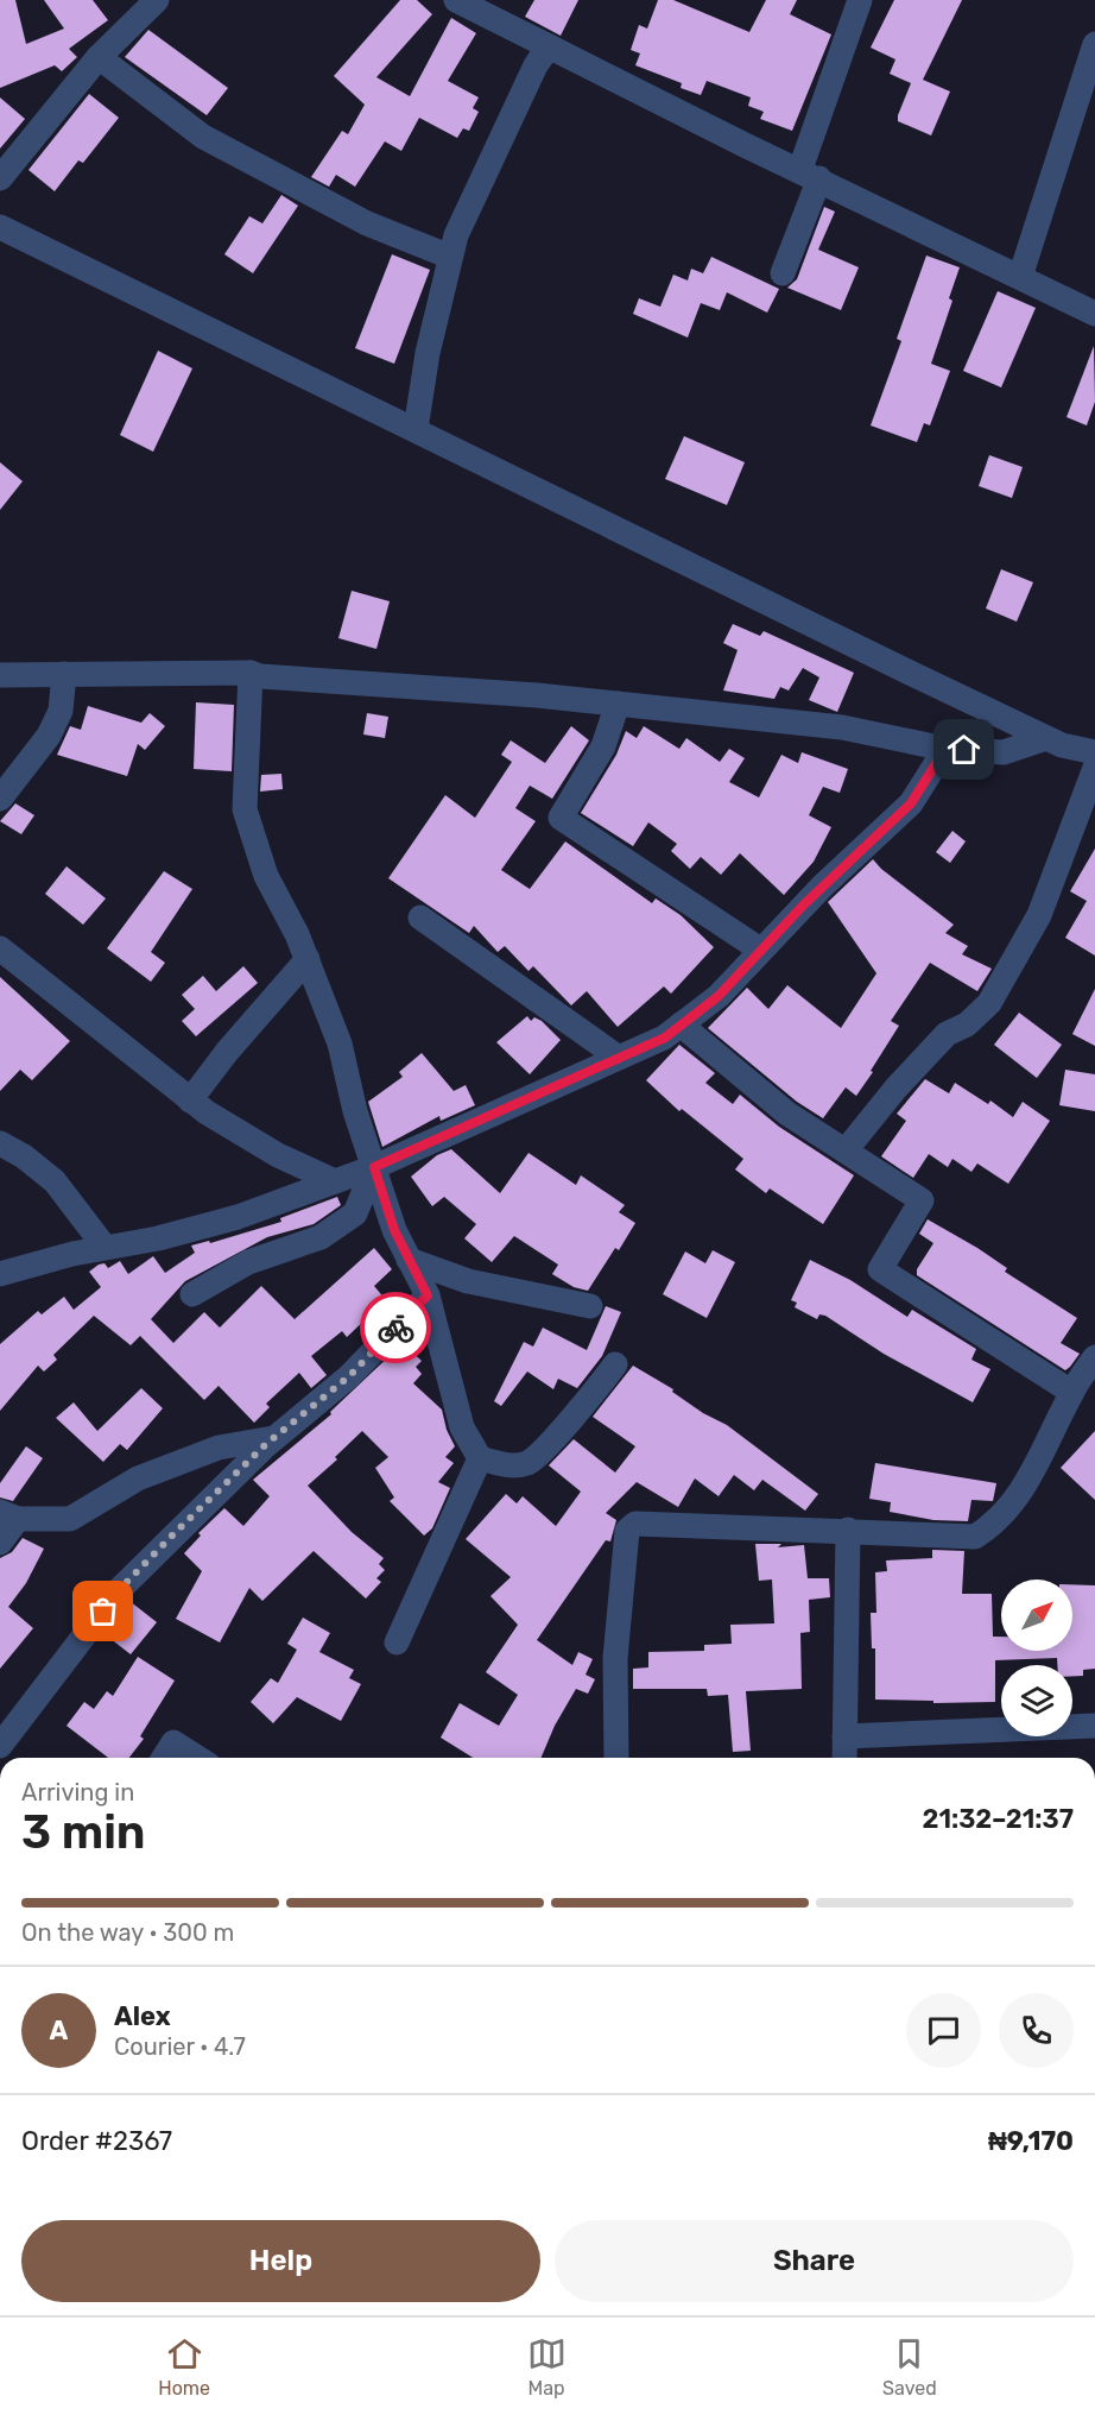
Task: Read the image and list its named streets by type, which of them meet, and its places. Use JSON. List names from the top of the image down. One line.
{"north":"top right","page":{"heading":["3 min","Arriving in","21:32–21:37"],"panel":["Alex","Courier · 4.7","Order #2367","₦9,170"],"bar":"On the way · 300 m","round":"A","buttons":["Help","Share"],"tabs":["Home","Map","Saved"]}}
